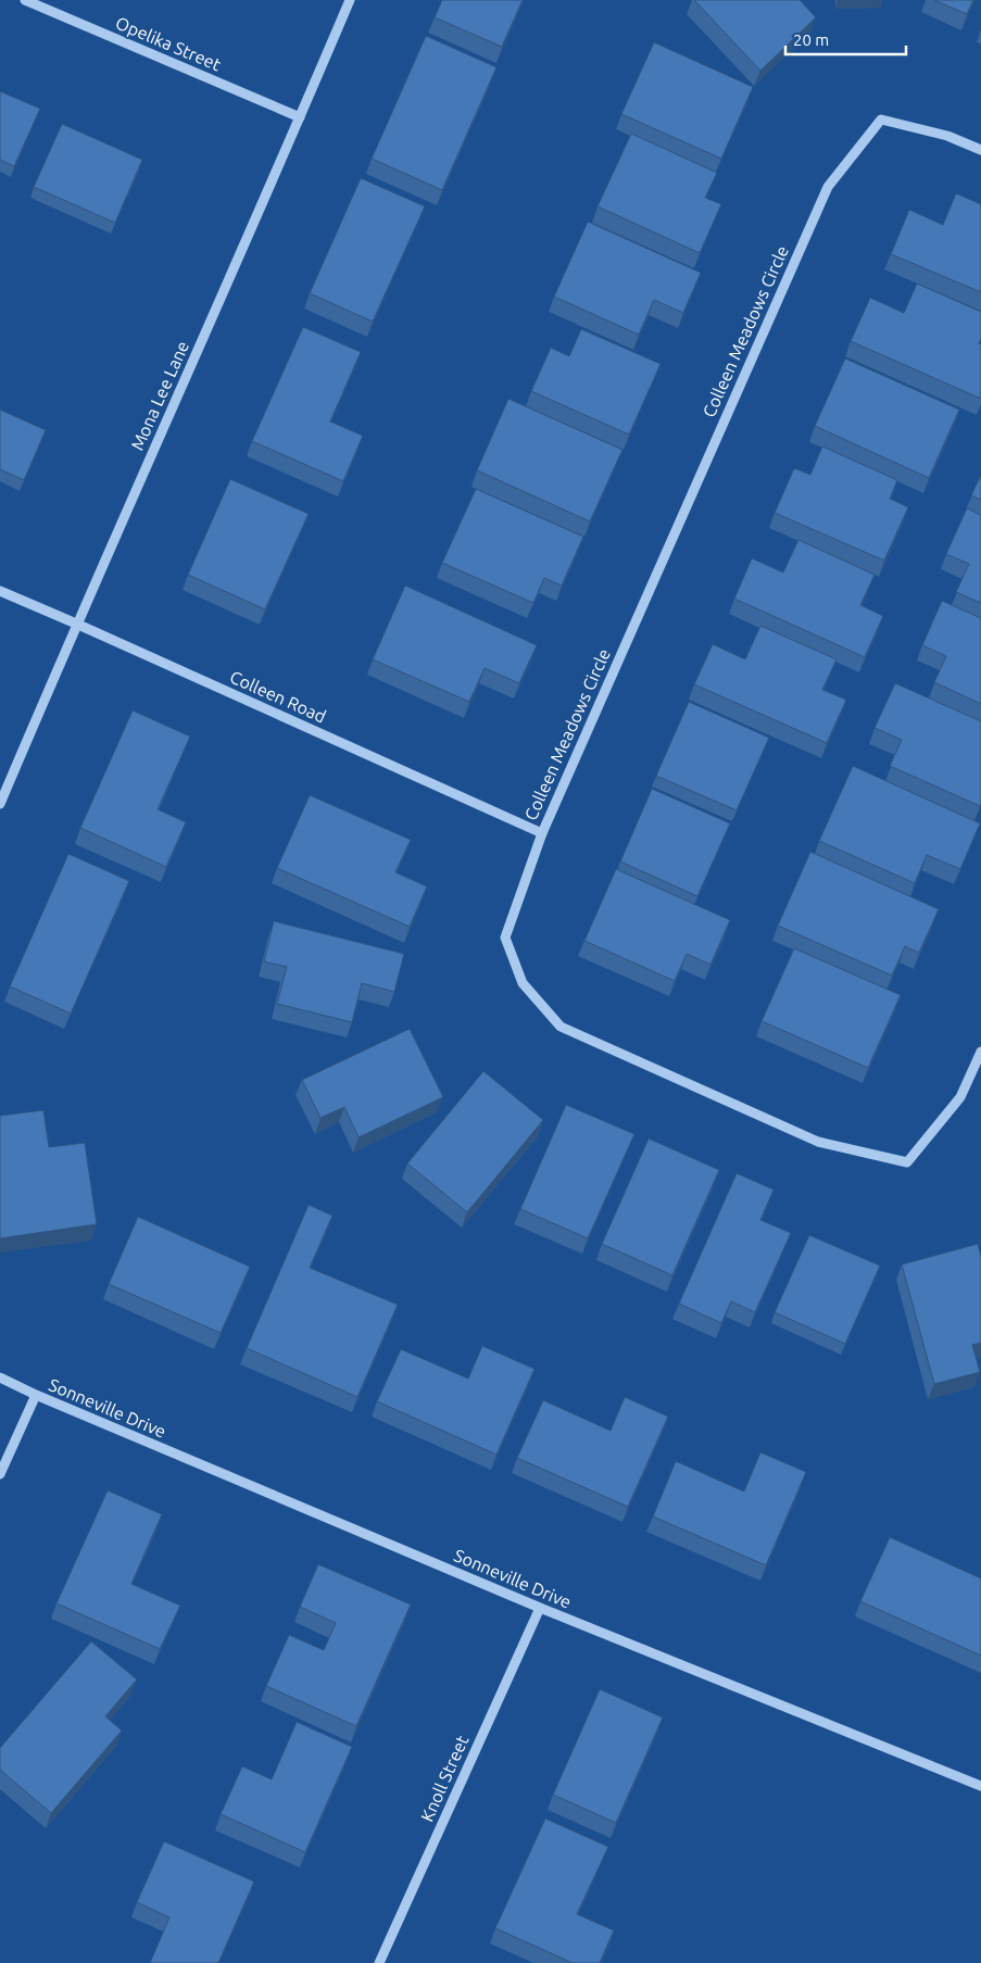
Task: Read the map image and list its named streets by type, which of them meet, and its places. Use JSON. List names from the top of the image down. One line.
{"streets":{"street":["Opelika Street","Colleen Meadows Circle","Mona Lee Lane","Colleen Road","Sonneville Drive","Knoll Street"]},"crossings":[["Opelika Street","Mona Lee Lane"],["Colleen Meadows Circle","Colleen Road"],["Mona Lee Lane","Colleen Road"],["Sonneville Drive","Knoll Street"]],"scale_bar":"20 m"}
